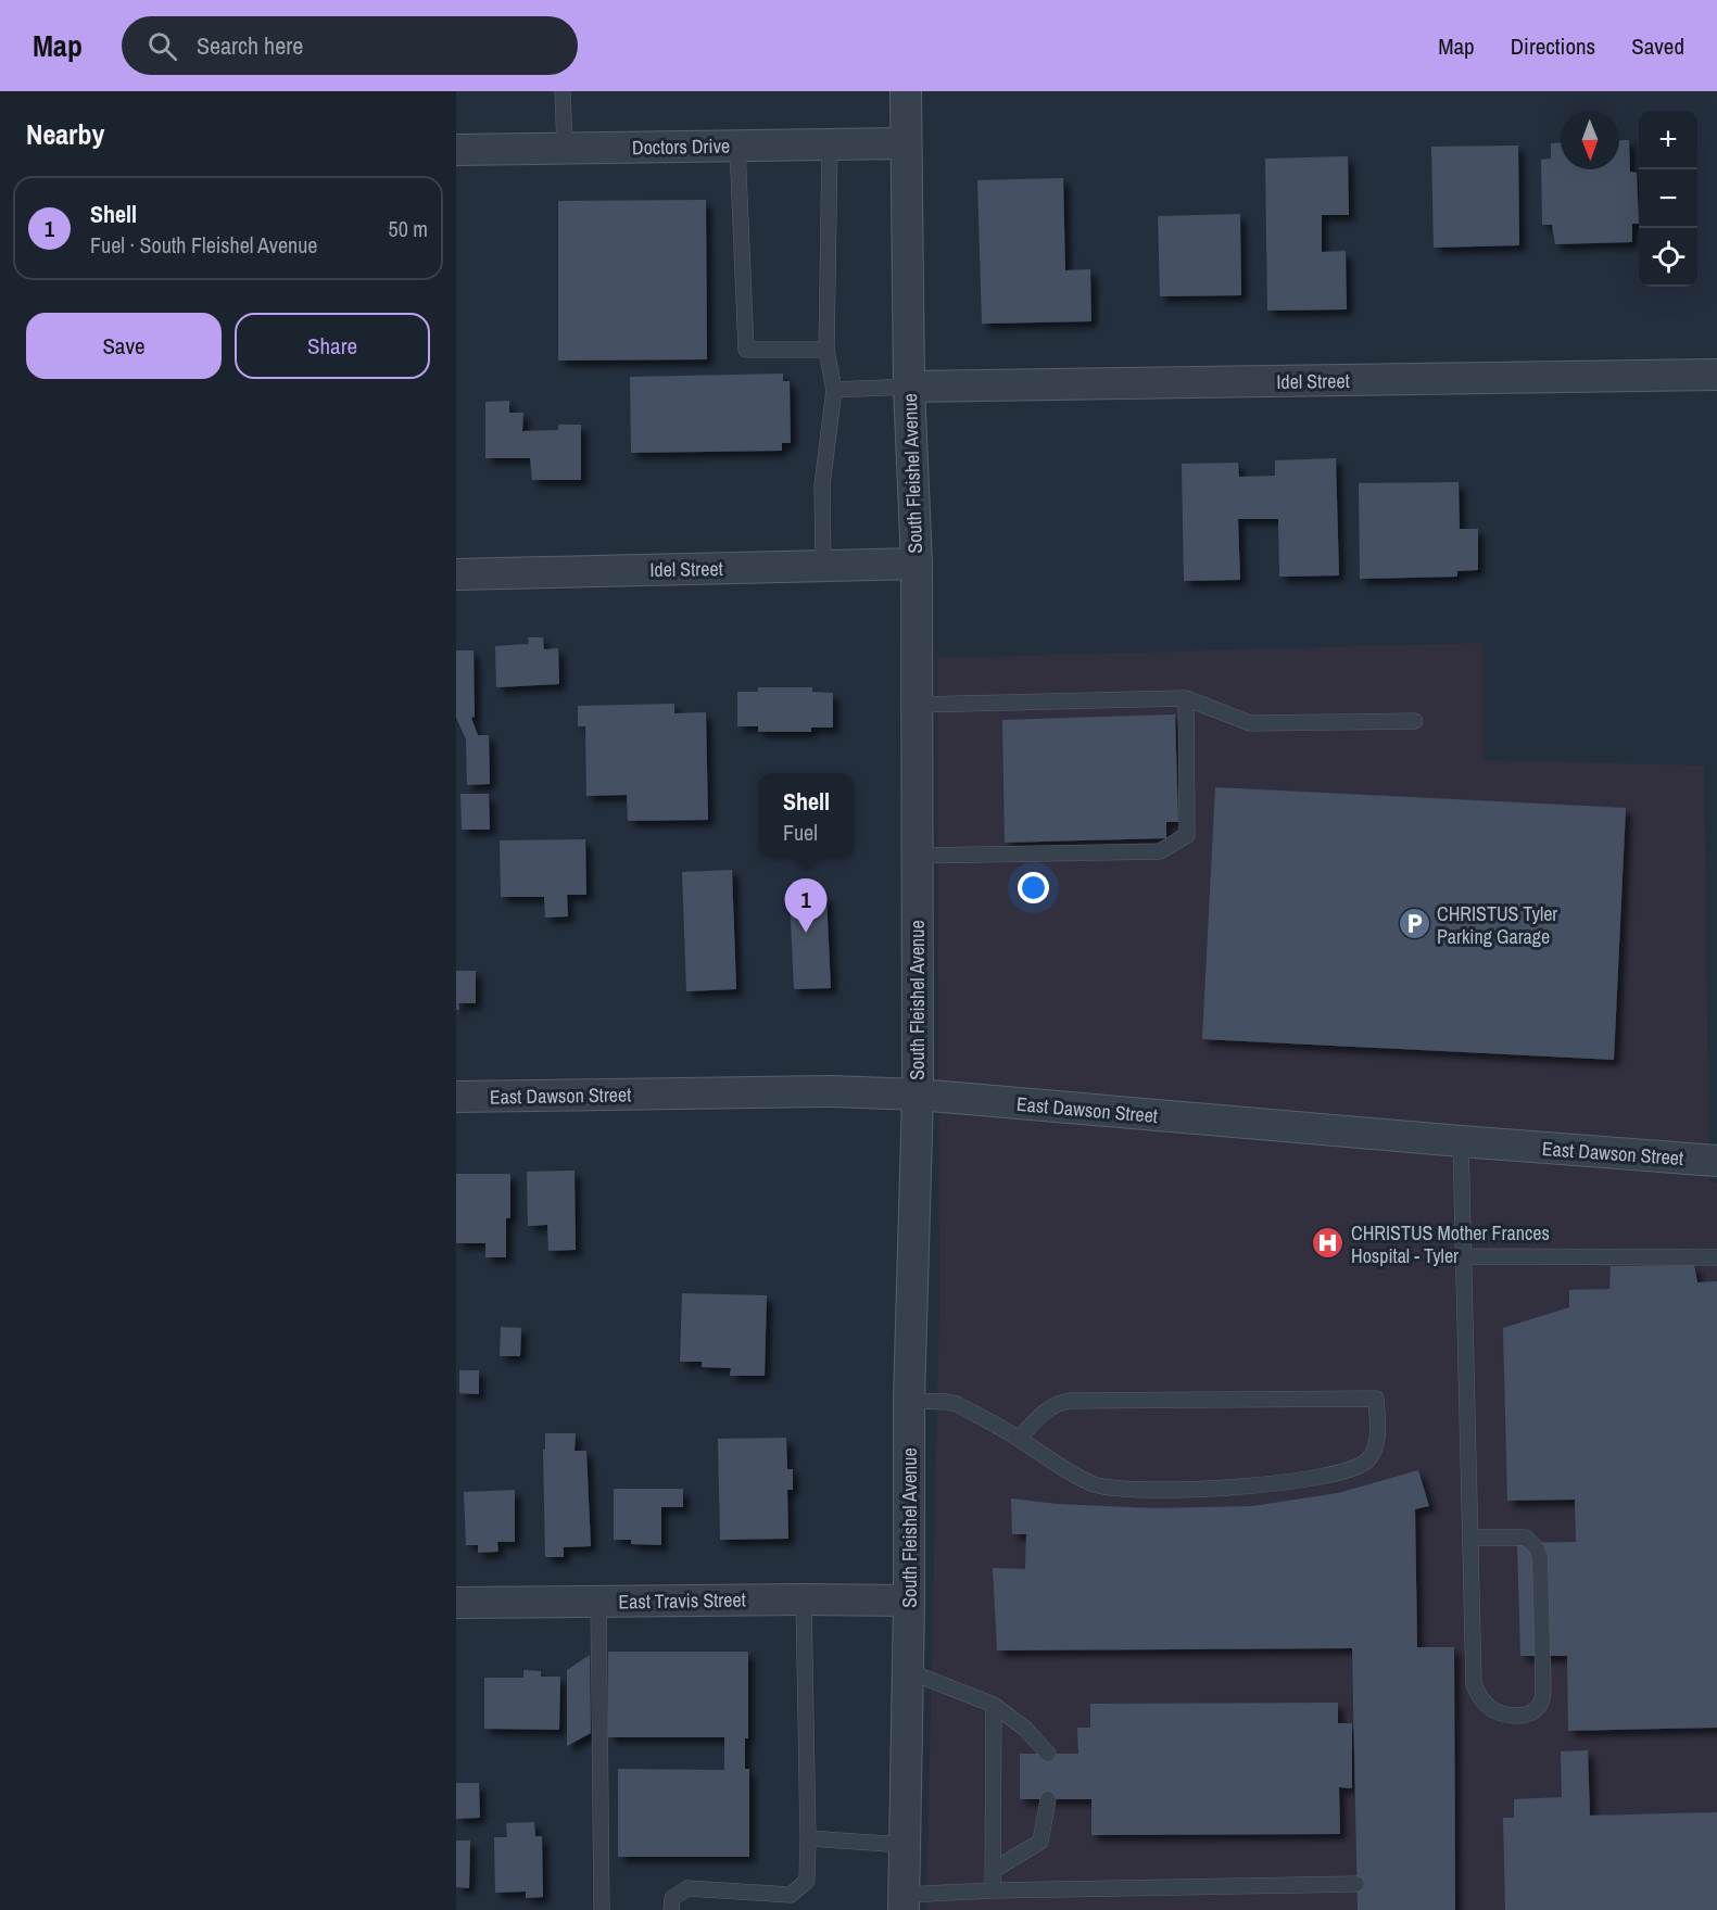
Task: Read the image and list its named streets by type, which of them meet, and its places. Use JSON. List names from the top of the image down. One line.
{"streets":{"street":["Doctors Drive","Idel Street","South Fleishel Avenue","East Dawson Street","East Travis Street"]},"crossings":[["Doctors Drive","South Fleishel Avenue"],["Idel Street","South Fleishel Avenue"],["South Fleishel Avenue","East Dawson Street"],["South Fleishel Avenue","East Travis Street"]],"places":{"parking":["CHRISTUS Tyler Parking Garage"],"hospital":["CHRISTUS Mother Frances Hospital - Tyler"]},"north":"bottom","page":{"header":"Map","search":"Search here","nav":["Map","Directions","Saved"],"heading":"Nearby","map_buttons":["+","−"],"list":[{"mark":"1","name":"Shell","note":"Fuel · South Fleishel Avenue","value":"50 m"}],"buttons":["Save","Share"],"popup":["Shell","Fuel"],"pins":"1"}}
